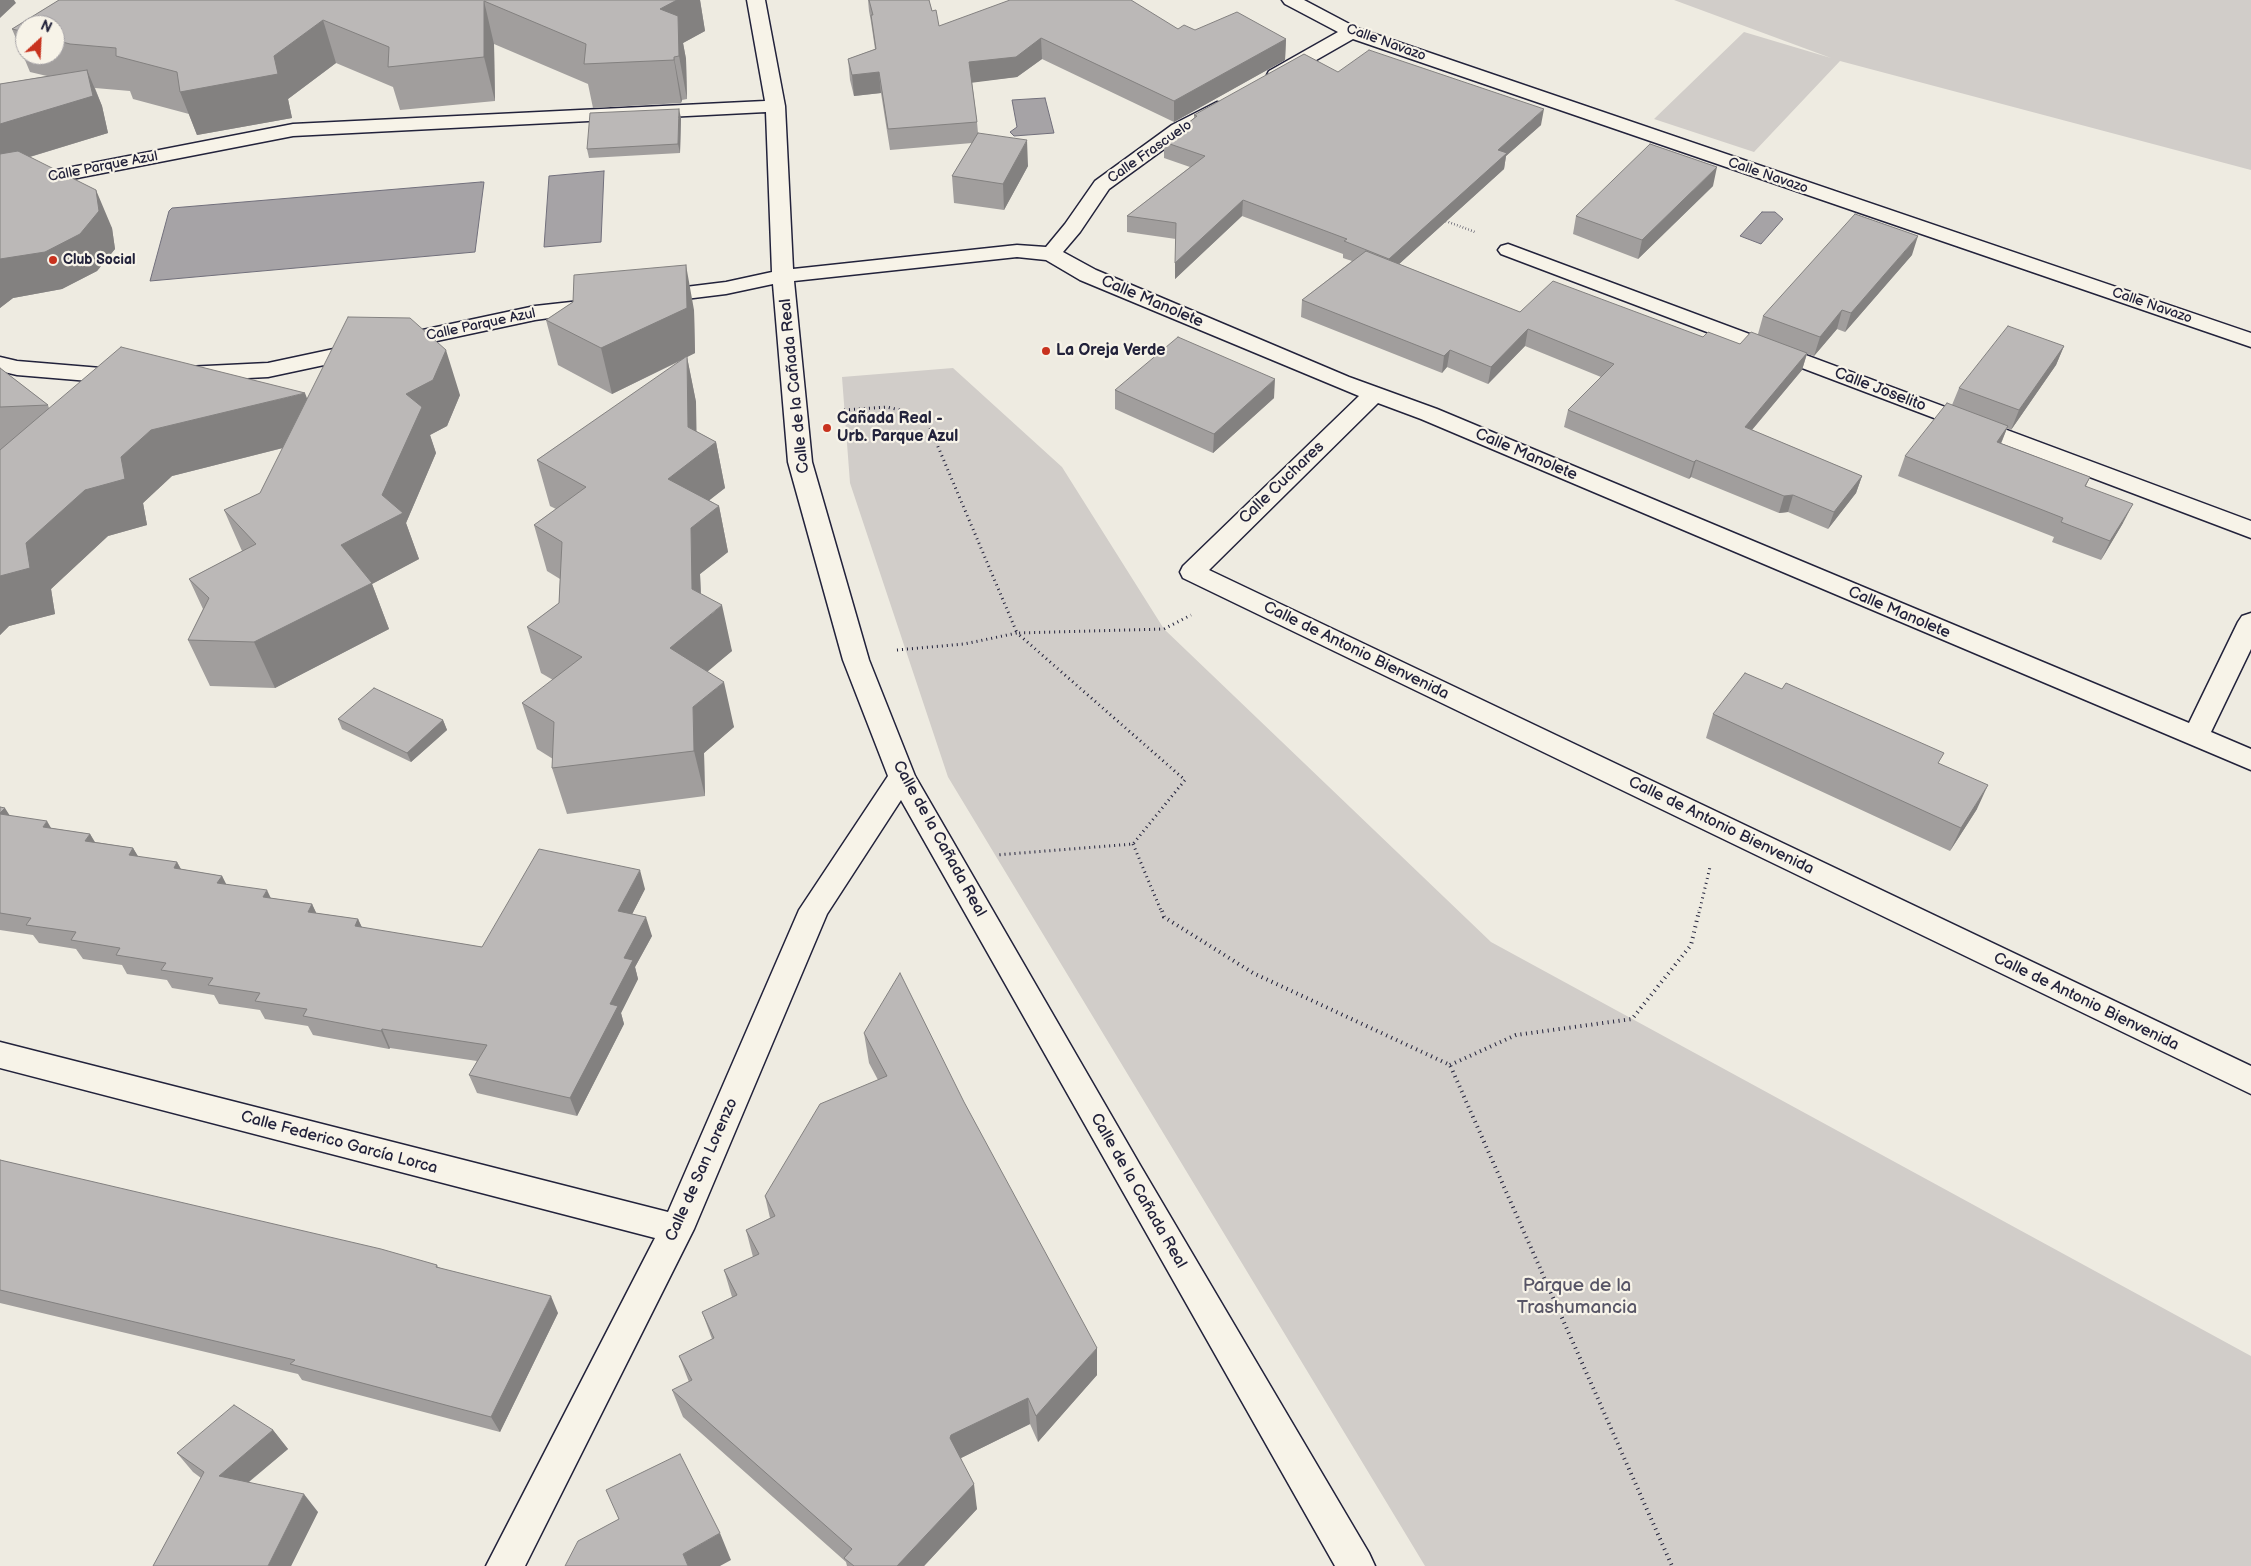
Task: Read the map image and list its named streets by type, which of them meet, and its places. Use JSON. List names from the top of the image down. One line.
{"streets":{"street":["Calle Navazo","Calle Frascuelo","Calle Parque Azul","Calle Manolete","Calle de la Cañada Real","Calle Joselito","Calle Cuchares","Calle de Antonio Bienvenida","Calle Federico García Lorca","Calle de San Lorenzo"]},"crossings":[["Calle Frascuelo","Calle Manolete"],["Calle Parque Azul","Calle Manolete"],["Calle Parque Azul","Calle de la Cañada Real"],["Calle Manolete","Calle de la Cañada Real"],["Calle Manolete","Calle Cuchares"],["Calle de la Cañada Real","Calle de San Lorenzo"],["Calle Cuchares","Calle de Antonio Bienvenida"],["Calle Federico García Lorca","Calle de San Lorenzo"]],"parks":["Parque de la Trashumancia"],"places":["Club Social","La Oreja Verde","Cañada Real - Urb. Parque Azul"],"north":"top right"}
